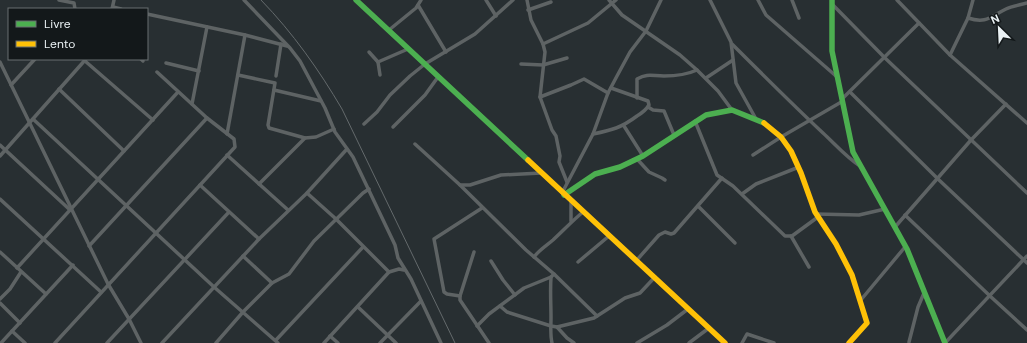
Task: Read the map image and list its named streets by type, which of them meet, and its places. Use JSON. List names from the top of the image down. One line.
{"legend":["Livre","Lento"],"north":"top left"}
